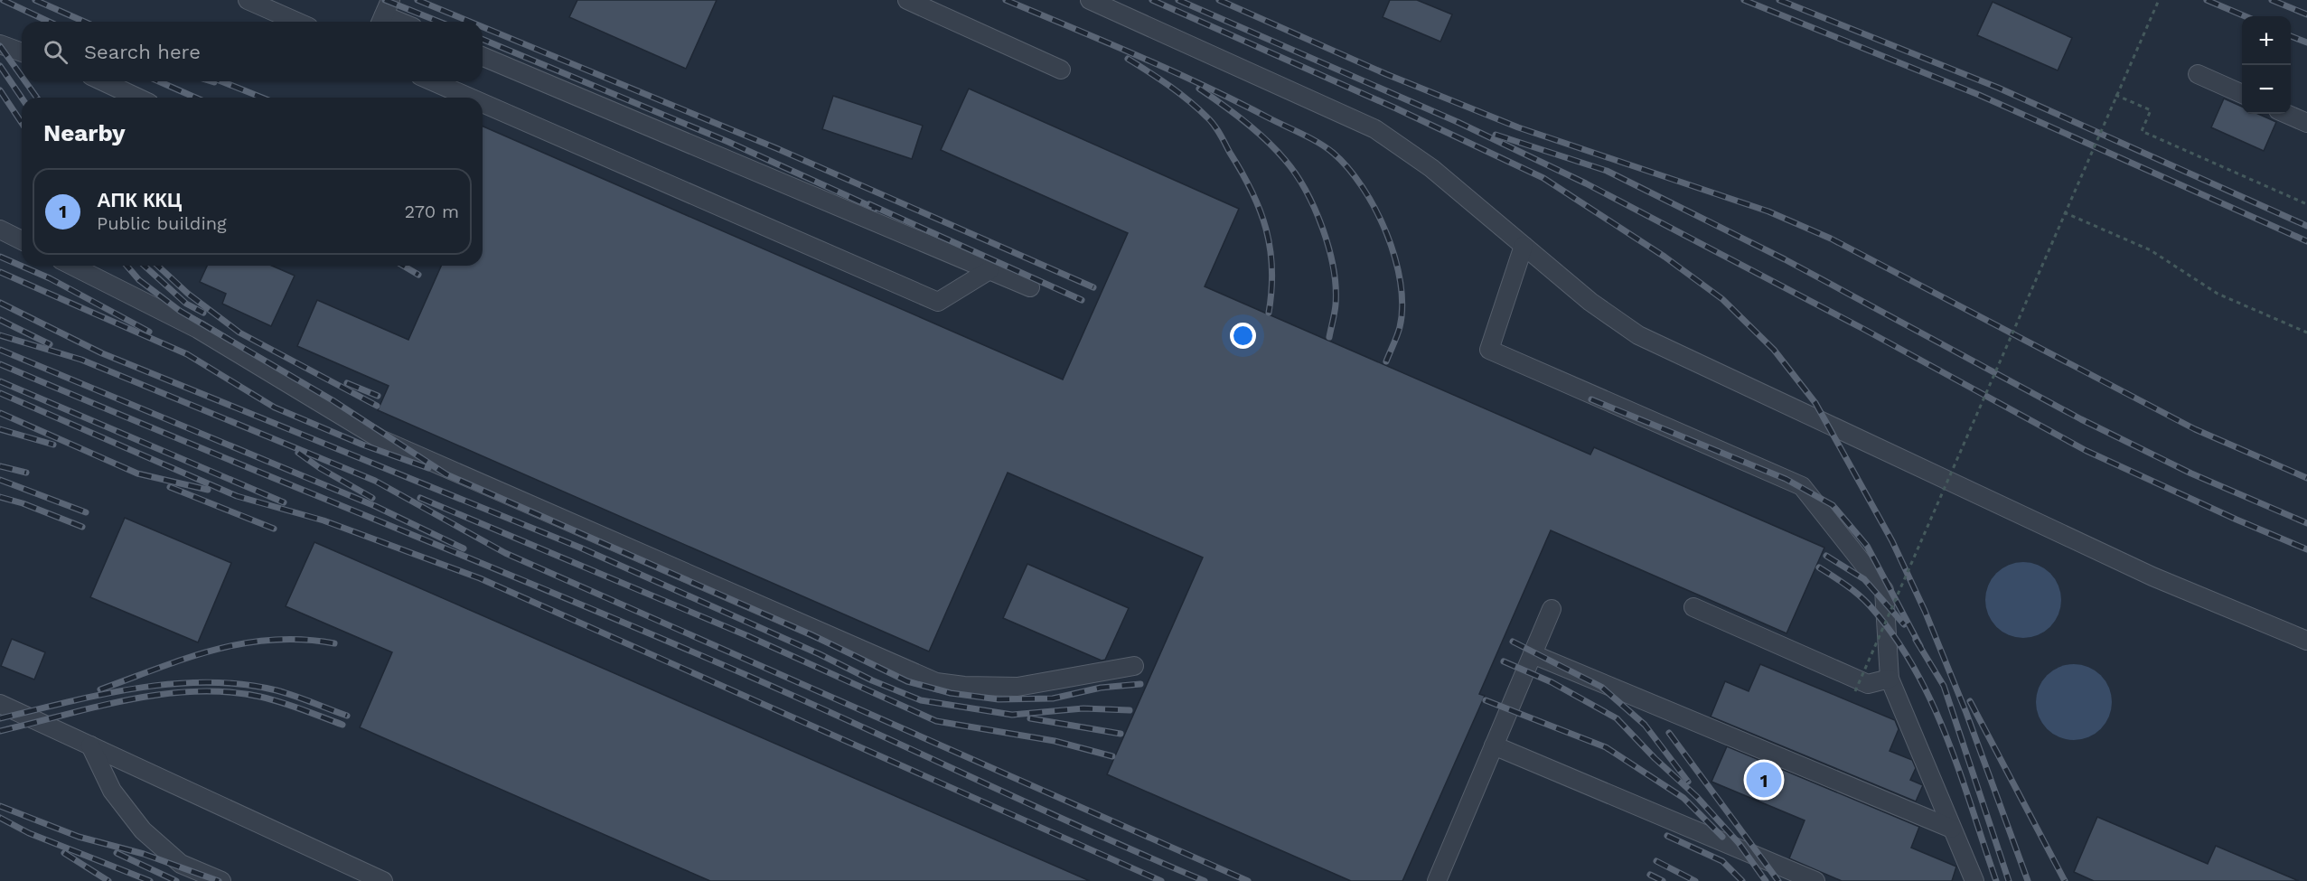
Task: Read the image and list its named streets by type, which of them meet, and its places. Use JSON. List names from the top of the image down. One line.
{"page":{"map_buttons":["+","−"],"search":"Search here","heading":"Nearby","list":[{"mark":"1","name":"АПК ККЦ","note":"Public building","value":"270 m"}],"pins":"1"}}
